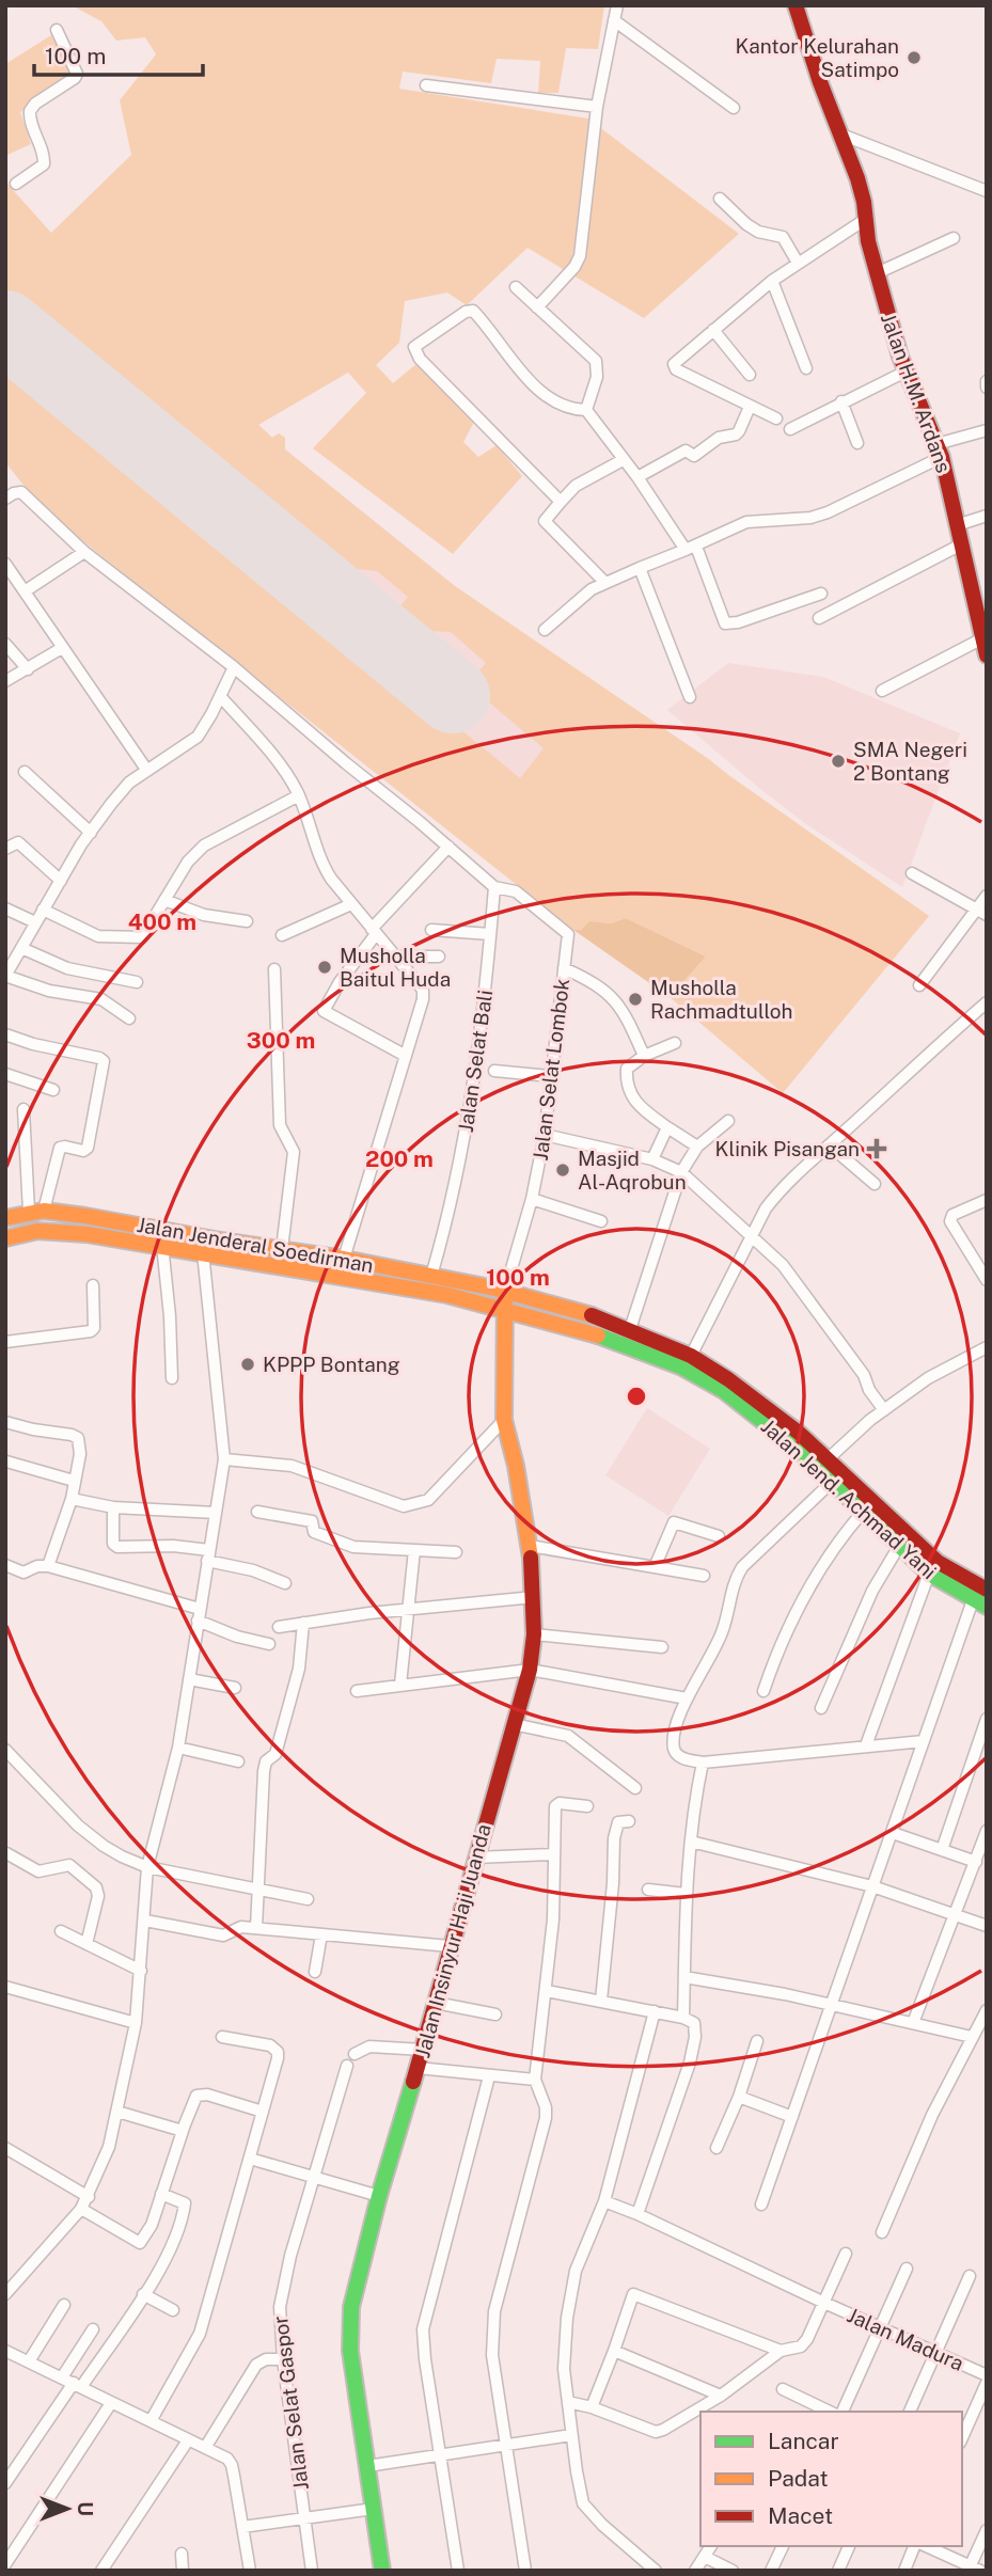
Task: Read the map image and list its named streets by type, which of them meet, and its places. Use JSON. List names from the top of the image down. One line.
{"streets":{"street":["Jalan H.M. Ardans","Jalan Selat Bali","Jalan Selat Lombok","Jalan Jenderal Soedirman","Jalan Jend. Achmad Yani","Jalan Insinyur Haji Juanda","Jalan Madura","Jalan Selat Gaspor"]},"crossings":[["Jalan Selat Bali","Jalan Selat Lombok"],["Jalan Selat Bali","Jalan Jenderal Soedirman"],["Jalan Selat Lombok","Jalan Jenderal Soedirman"],["Jalan Selat Lombok","Jalan Jend. Achmad Yani"],["Jalan Selat Lombok","Jalan Insinyur Haji Juanda"],["Jalan Jenderal Soedirman","Jalan Jend. Achmad Yani"],["Jalan Jenderal Soedirman","Jalan Insinyur Haji Juanda"],["Jalan Jend. Achmad Yani","Jalan Insinyur Haji Juanda"]],"places":{"other":["Kantor Kelurahan Satimpo","SMA Negeri 2 Bontang","Musholla Baitul Huda","Musholla Rachmadtulloh","Masjid Al-Aqrobun","KPPP Bontang"],"health":["Klinik Pisangan"]},"legend":["Lancar","Padat","Macet"],"scale_bar":"100 m","north":"right","rings":["400 m","300 m","200 m","100 m"]}
